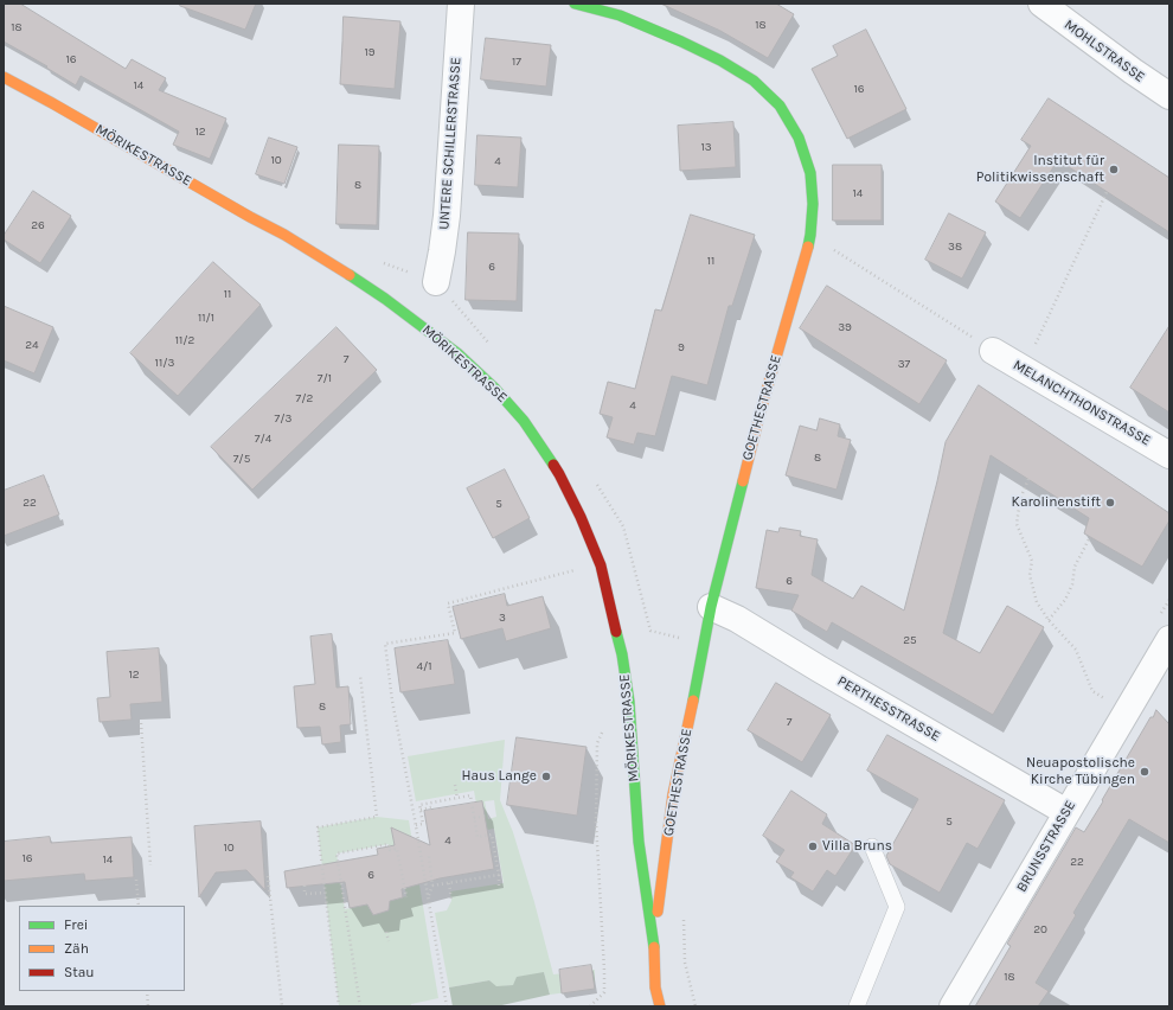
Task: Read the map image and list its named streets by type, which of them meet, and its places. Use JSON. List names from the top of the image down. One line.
{"streets":{"street":["MOHLSTRASSE","UNTERE SCHILLERSTRASSE","MÖRIKESTRASSE","MELANCHTHONSTRASSE","GOETHESTRASSE","PERTHESSTRASSE","BRUNSSTRASSE"]},"crossings":[["MÖRIKESTRASSE","GOETHESTRASSE"],["GOETHESTRASSE","PERTHESSTRASSE"],["PERTHESSTRASSE","BRUNSSTRASSE"]],"places":["Institut für Politikwissenschaft","Karolinenstift","Neuapostolische Kirche Tübingen","Haus Lange","Villa Bruns"],"house_numbers":["18","18","19","16","17","14","16","12","13","10","4","8","14","26","38","11","6","11","11/1","39","11/2","24","9","7","11/3","37","7/1","7/2","4","7/3","7/4","8","7/5","22","5","6","3","25","4/1","12","8","7","5","4","10","16","14","22","6","20","18"],"legend":["Frei","Zäh","Stau"]}
